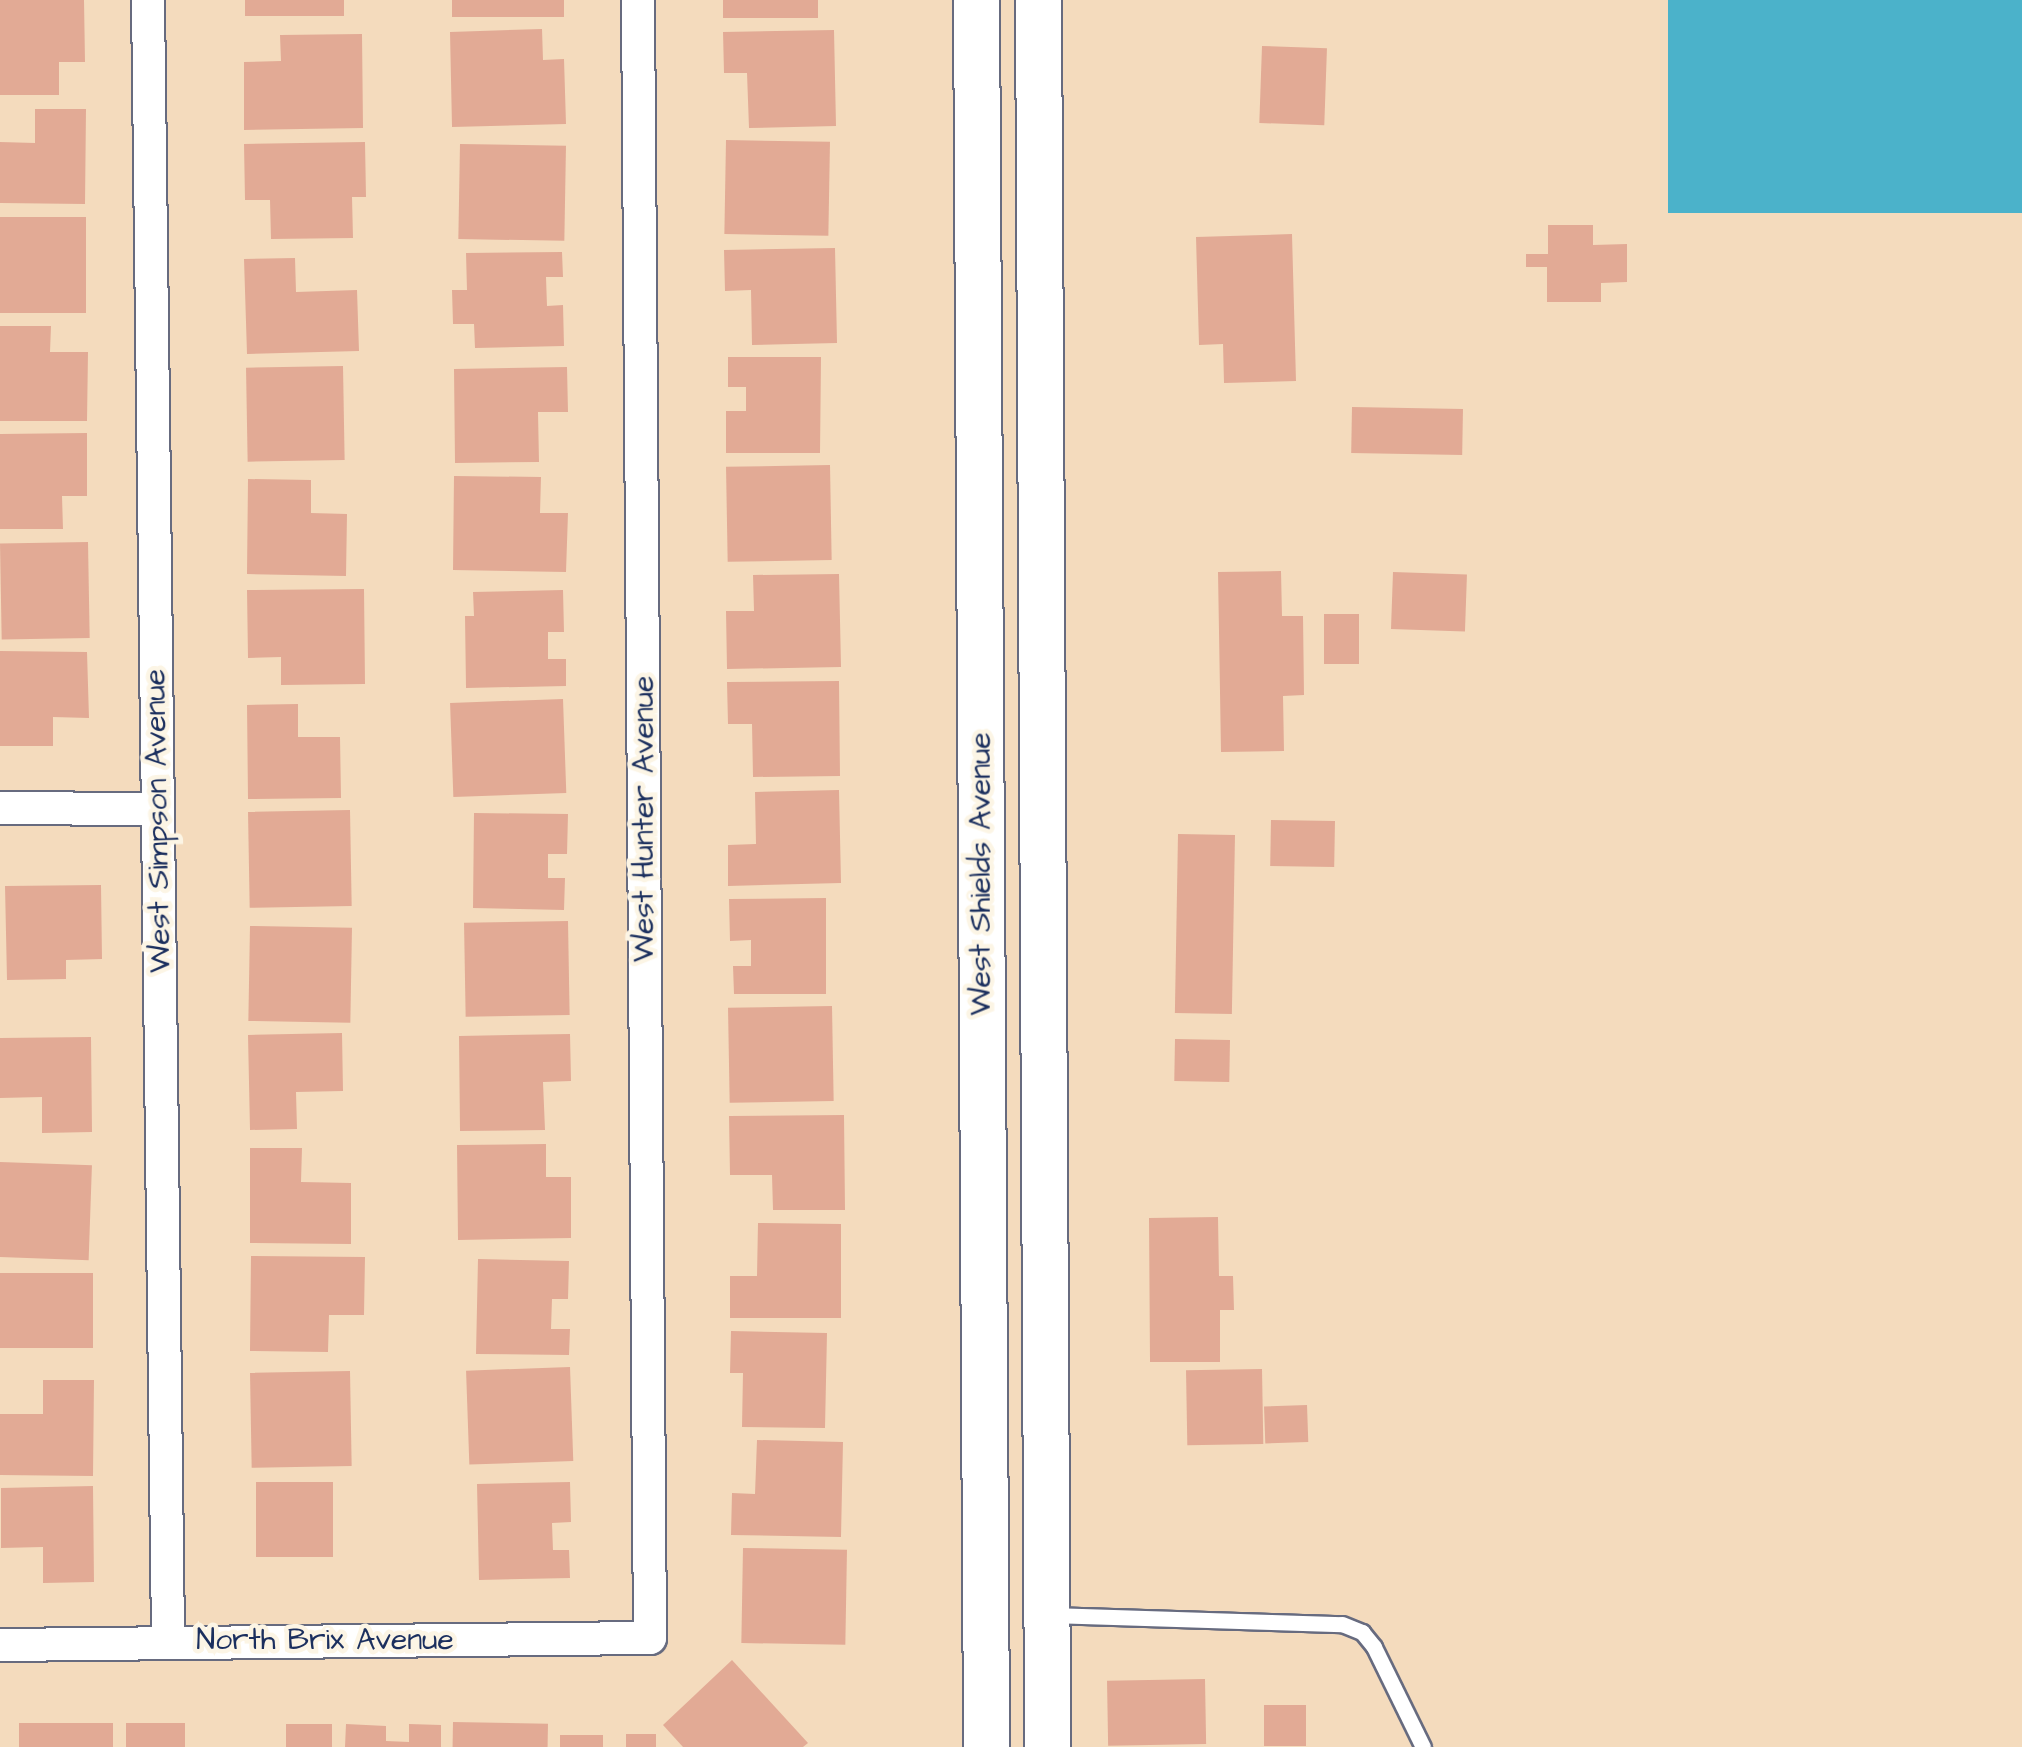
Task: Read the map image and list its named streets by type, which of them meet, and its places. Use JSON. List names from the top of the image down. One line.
{"streets":{"street":["West Hunter Avenue","West Simpson Avenue","West Shields Avenue","North Brix Avenue"]},"crossings":[["West Hunter Avenue","North Brix Avenue"],["West Simpson Avenue","North Brix Avenue"]]}
